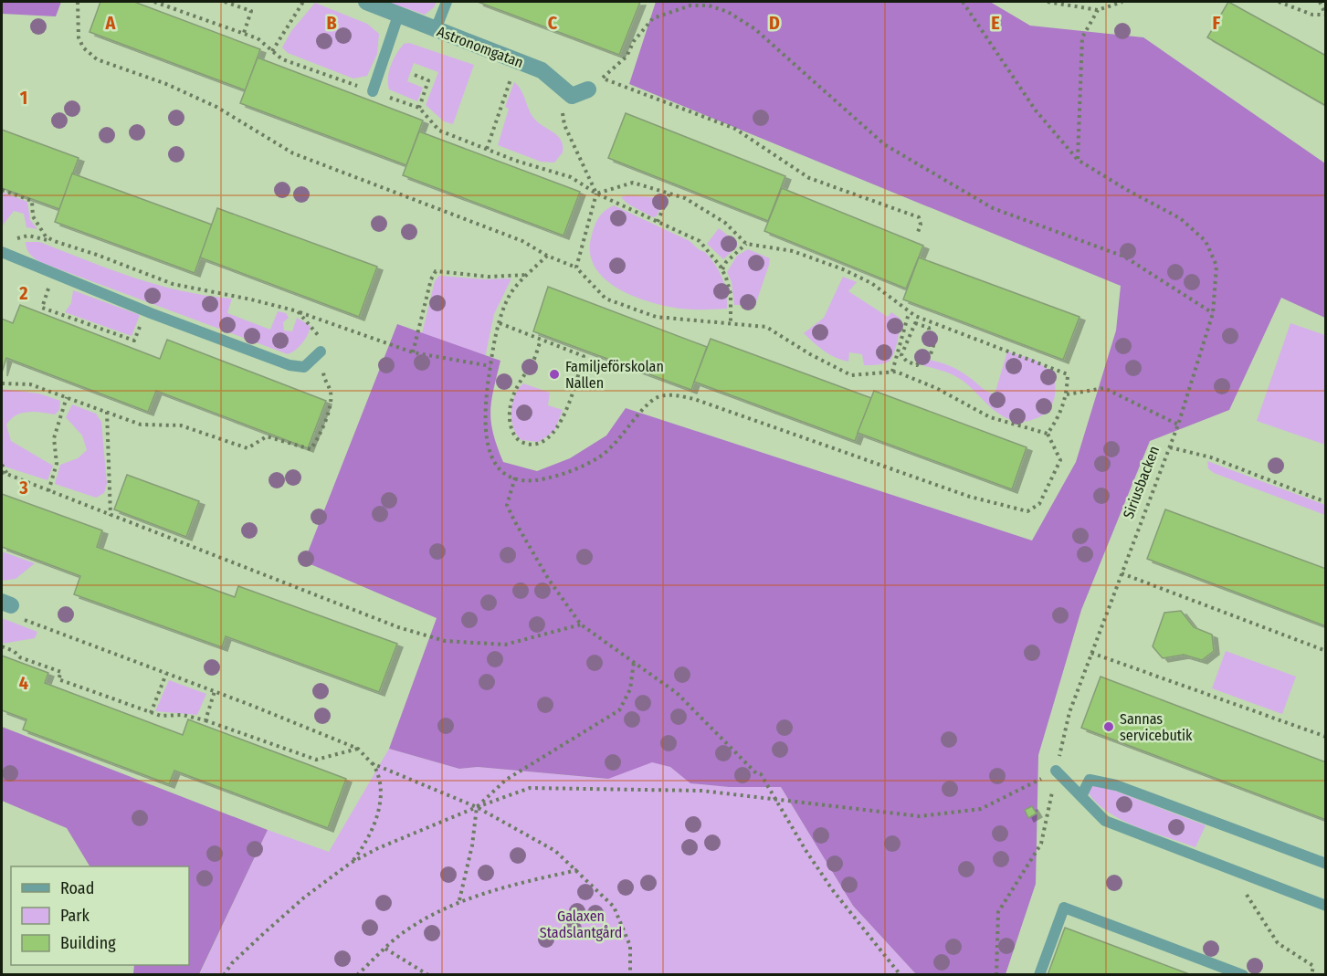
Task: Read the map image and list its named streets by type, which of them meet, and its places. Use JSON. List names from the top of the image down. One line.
{"streets":{"street":["Astronomgatan"],"path":["Siriusbacken"]},"parks":["Galaxen Stadslantgård"],"places":["Familjeförskolan Nallen","Sannas servicebutik"],"legend":["Road","Park","Building"],"grid":{"columns":["A","B","C","D","E","F"],"rows":["1","2","3","4"]}}
